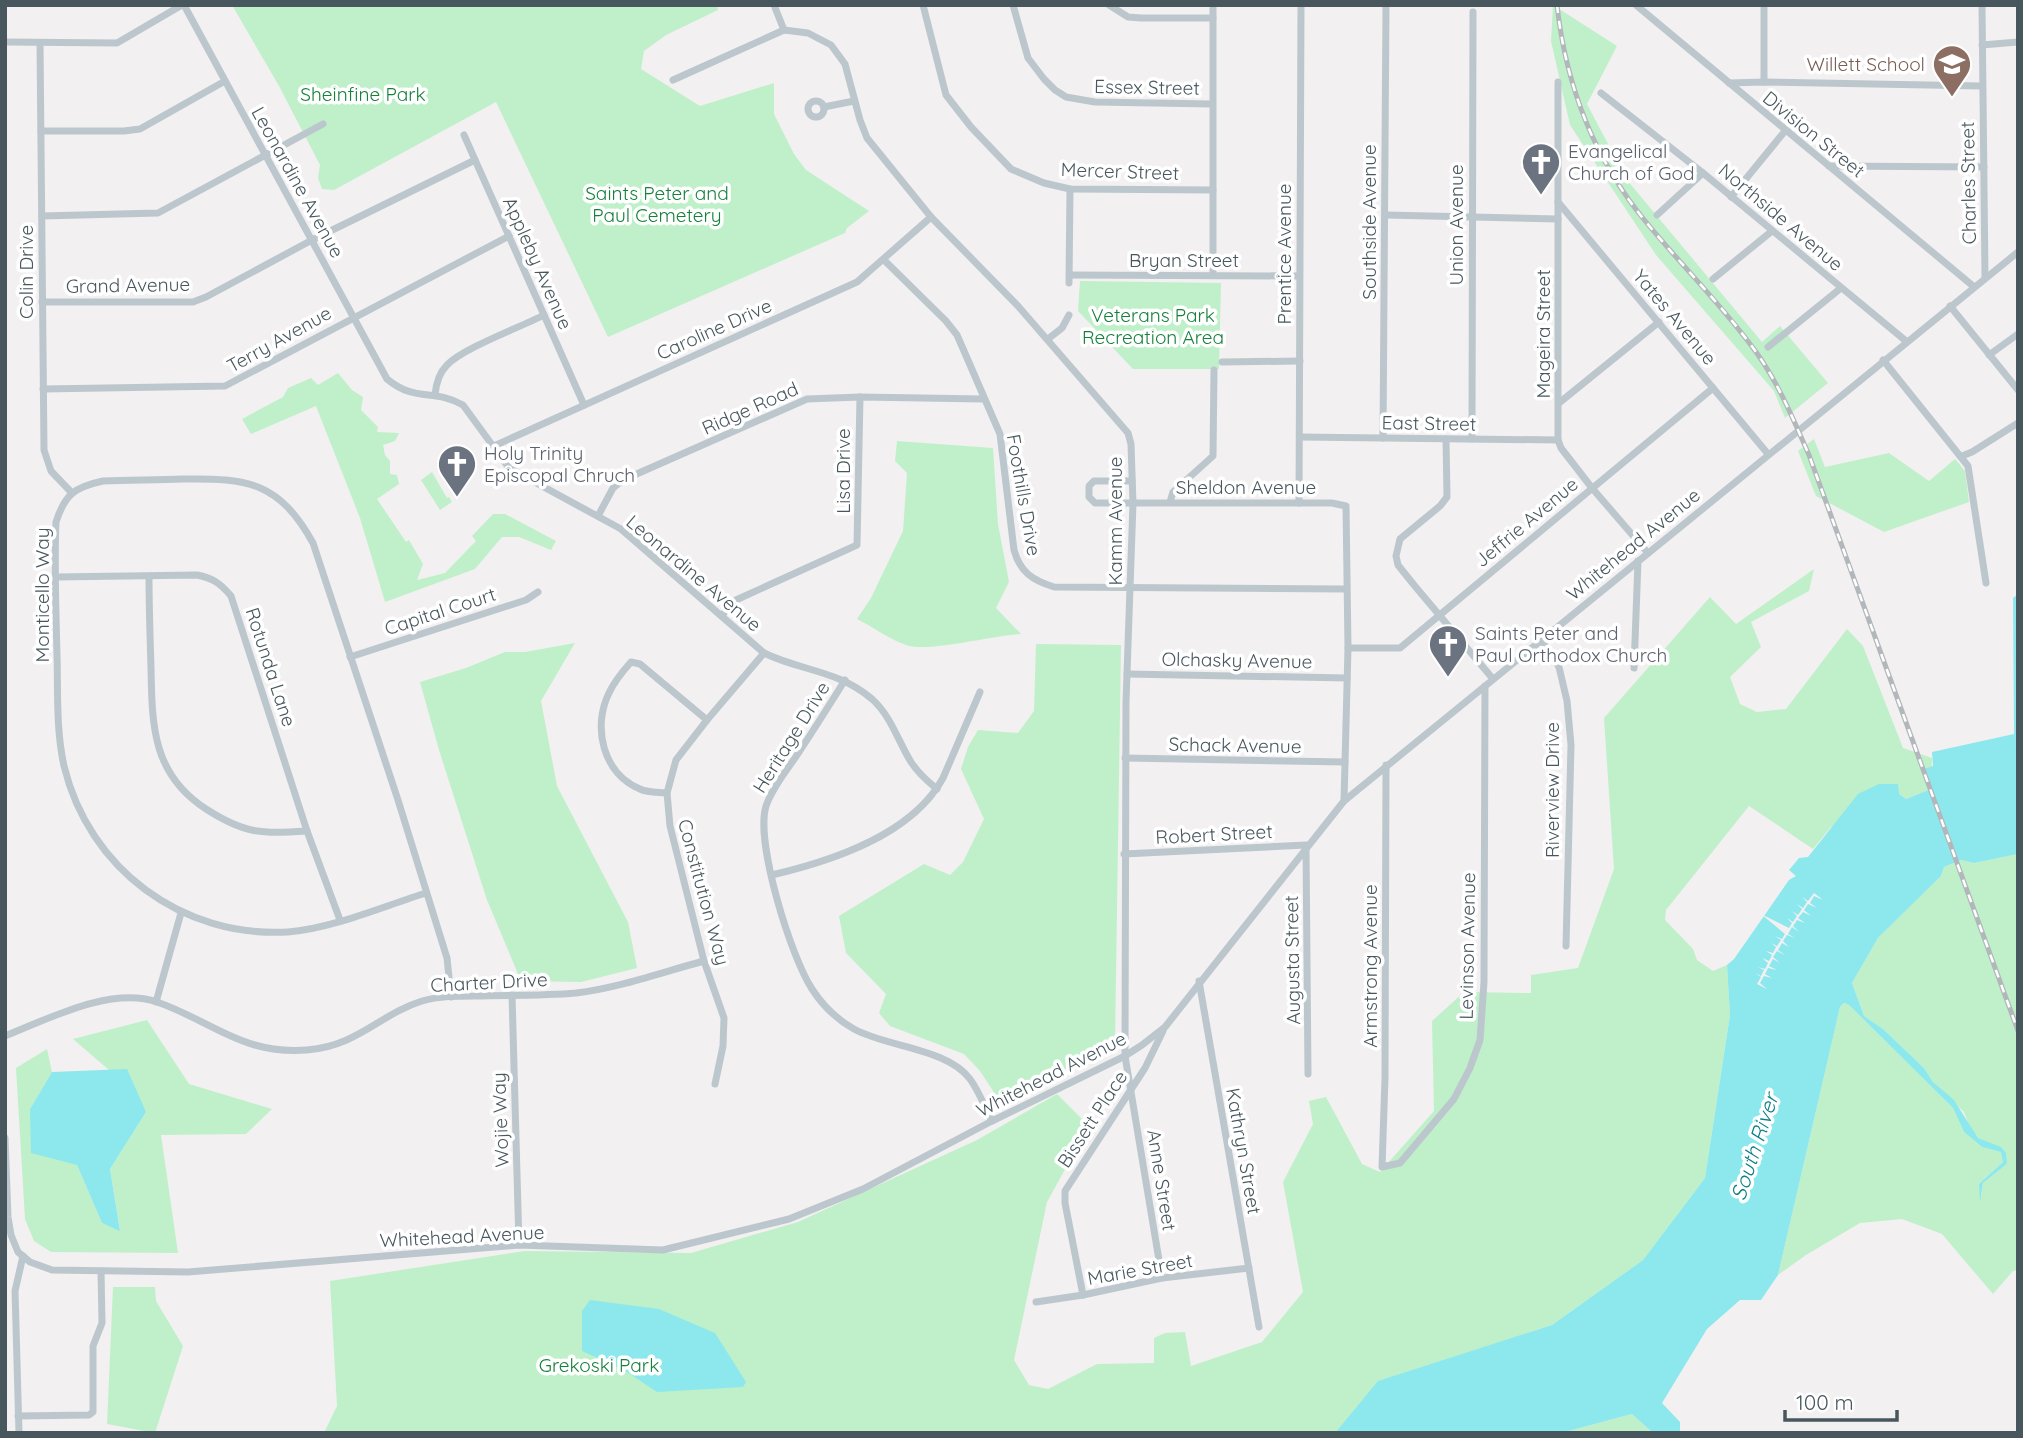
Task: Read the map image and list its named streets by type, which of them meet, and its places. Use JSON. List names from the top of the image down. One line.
{"streets":{"street":["Essex Street","Division Street","Mercer Street","Leonardine Avenue","Charles Street","Northside Avenue","Southside Avenue","Union Avenue","Prentice Avenue","Bryan Street","Appleby Avenue","Colin Drive","Grand Avenue","Yates Avenue","Caroline Drive","Mageira Street","Terry Avenue","Ridge Road","East Street","Lisa Drive","Sheldon Avenue","Foothills Drive","Kamm Avenue","Jeffrie Avenue","Whitehead Avenue","Monticello Way","Capital Court","Olchasky Avenue","Rotunda Lane","Heritage Drive","Schack Avenue","Riverview Drive","Robert Street","Constitution Way","Levinson Avenue","Augusta Street","Armstrong Avenue","Charter Drive","Bissett Place","Wojie Way","Kathryn Street","Anne Street","Marie Street"]},"crossings":[["Division Street","Whitehead Avenue"],["Mercer Street","Bryan Street"],["Leonardine Avenue","Grand Avenue"],["Leonardine Avenue","Caroline Drive"],["Leonardine Avenue","Terry Avenue"],["Leonardine Avenue","Ridge Road"],["Leonardine Avenue","Lisa Drive"],["Leonardine Avenue","Heritage Drive"],["Leonardine Avenue","Constitution Way"],["Charles Street","Whitehead Avenue"],["Northside Avenue","Whitehead Avenue"],["Southside Avenue","East Street"],["Union Avenue","East Street"],["Prentice Avenue","Bryan Street"],["Prentice Avenue","East Street"],["Prentice Avenue","Sheldon Avenue"],["Appleby Avenue","Grand Avenue"],["Appleby Avenue","Caroline Drive"],["Appleby Avenue","Terry Avenue"],["Colin Drive","Grand Avenue"],["Colin Drive","Terry Avenue"],["Colin Drive","Monticello Way"],["Yates Avenue","Mageira Street"],["Yates Avenue","Jeffrie Avenue"],["Yates Avenue","Whitehead Avenue"],["Caroline Drive","Foothills Drive"],["Caroline Drive","Kamm Avenue"],["Mageira Street","East Street"],["Ridge Road","Lisa Drive"],["Ridge Road","Foothills Drive"],["Sheldon Avenue","Foothills Drive"],["Sheldon Avenue","Kamm Avenue"],["Foothills Drive","Kamm Avenue"],["Kamm Avenue","Whitehead Avenue"],["Kamm Avenue","Olchasky Avenue"],["Kamm Avenue","Schack Avenue"],["Kamm Avenue","Robert Street"],["Kamm Avenue","Anne Street"],["Whitehead Avenue","Heritage Drive"],["Whitehead Avenue","Riverview Drive"],["Whitehead Avenue","Robert Street"],["Whitehead Avenue","Levinson Avenue"],["Whitehead Avenue","Augusta Street"],["Whitehead Avenue","Armstrong Avenue"],["Whitehead Avenue","Bissett Place"],["Whitehead Avenue","Wojie Way"],["Whitehead Avenue","Kathryn Street"],["Whitehead Avenue","Anne Street"],["Monticello Way","Rotunda Lane"],["Robert Street","Augusta Street"],["Constitution Way","Charter Drive"],["Levinson Avenue","Armstrong Avenue"],["Charter Drive","Wojie Way"],["Bissett Place","Anne Street"],["Bissett Place","Marie Street"],["Kathryn Street","Marie Street"],["Anne Street","Marie Street"]],"water":["South River"],"parks":["Sheinfine Park","Saints Peter and Paul Cemetery","Veterans Park Recreation Area","Grekoski Park"],"places":{"school or university":["Willett School"],"church":["Evangelical Church of God","Holy Trinity Episcopal Chruch","Saints Peter and Paul Orthodox Church"]},"scale_bar":"100 m"}
